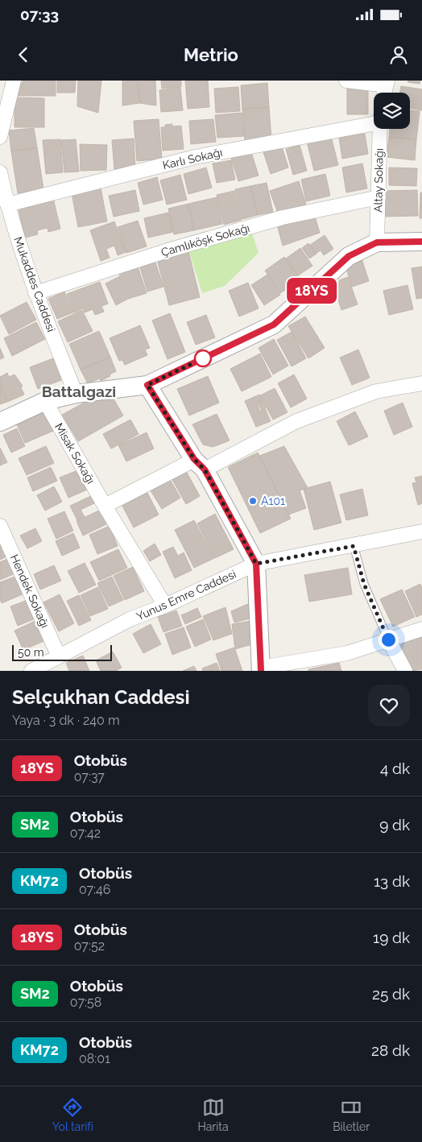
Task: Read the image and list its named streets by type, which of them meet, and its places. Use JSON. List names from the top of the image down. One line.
{"streets":{"street":["Karlı Sokağı","Altay Sokağı","Çamlıköşk Sokağı","Mukaddes Caddesi","Misak Sokağı","Hendek Sokağı","Yunus Emre Caddesi"]},"crossings":[["Karlı Sokağı","Mukaddes Caddesi"],["Altay Sokağı","Çamlıköşk Sokağı"],["Çamlıköşk Sokağı","Mukaddes Caddesi"],["Misak Sokağı","Yunus Emre Caddesi"],["Hendek Sokağı","Yunus Emre Caddesi"]],"districts":["Battalgazi"],"places":["A101"],"lines":["bus line 18YS"],"scale_bar":"50 m","page":{"status":"07:33","header":"Metrio","on_map":"18YS","scale":"50 m","heading":["Selçukhan Caddesi","Yaya · 3 dk · 240 m"],"list":[{"mark":"18YS","name":"Otobüs","note":"07:37","value":"4 dk"},{"mark":"SM2","name":"Otobüs","note":"07:42","value":"9 dk"},{"mark":"KM72","name":"Otobüs","note":"07:46","value":"13 dk"},{"mark":"18YS","name":"Otobüs","note":"07:52","value":"19 dk"},{"mark":"SM2","name":"Otobüs","note":"07:58","value":"25 dk"},{"mark":"KM72","name":"Otobüs","note":"08:01","value":"28 dk"}],"tabs":["Yol tarifi","Harita","Biletler"]}}
